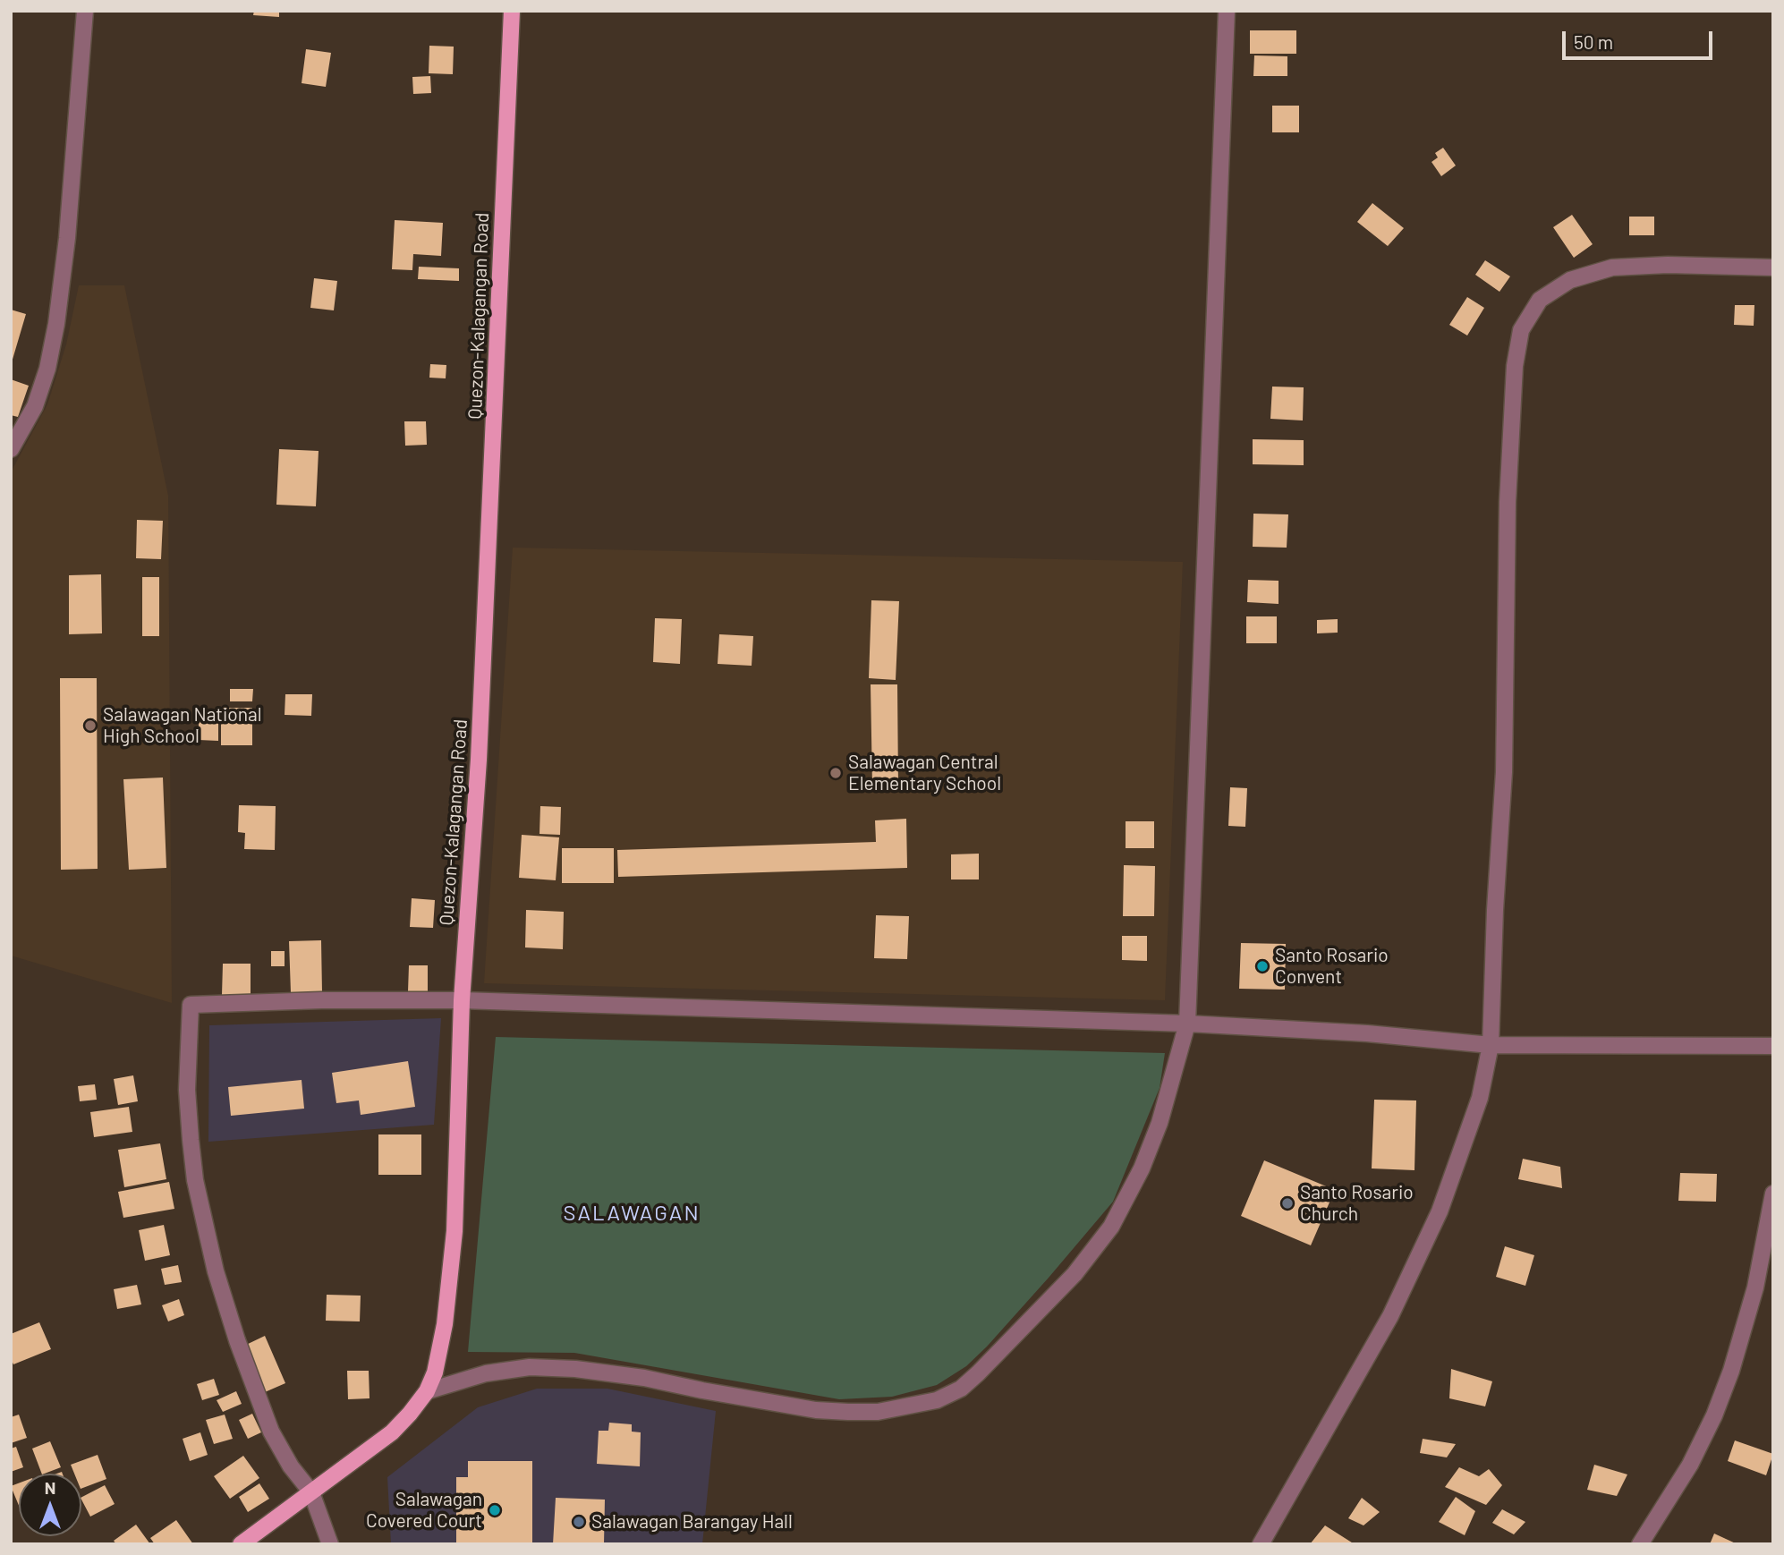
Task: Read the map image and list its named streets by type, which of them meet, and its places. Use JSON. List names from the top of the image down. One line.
{"streets":{"main road":["Quezon-Kalagangan Road"]},"districts":["SALAWAGAN"],"places":["Salawagan National High School","Salawagan Central Elementary School","Santo Rosario Convent","Santo Rosario Church","Salawagan Covered Court","Salawagan Barangay Hall"],"scale_bar":"50 m","north":"top"}
